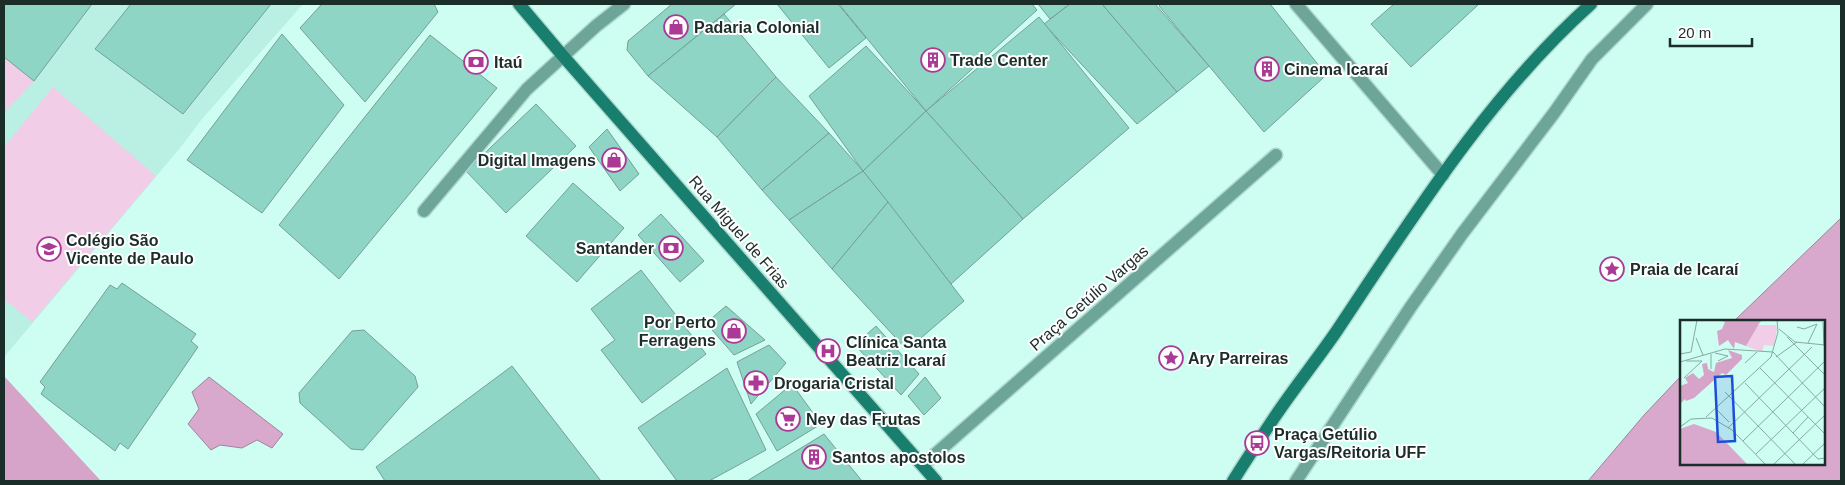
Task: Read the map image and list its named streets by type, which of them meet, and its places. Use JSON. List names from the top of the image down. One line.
{"streets":{"main road":["Rua Miguel de Frias"],"street":["Praça Getúlio Vargas"]},"crossings":[["Rua Miguel de Frias","Praça Getúlio Vargas"]],"places":{"shop":["Padaria Colonial","Digital Imagens","Por Perto Ferragens"],"building":["Trade Center","Cinema Icaraí","Santos apostolos"],"bank":["Itaú","Santander"],"school or university":["Colégio São Vicente de Paulo"],"place":["Praia de Icaraí","Ary Parreiras"],"hospital":["Clínica Santa Beatriz Icaraí"],"pharmacy":["Drogaria Cristal"],"supermarket":["Ney das Frutas"],"bus stop":["Praça Getúlio Vargas/Reitoria UFF"]},"scale_bar":"20 m"}
